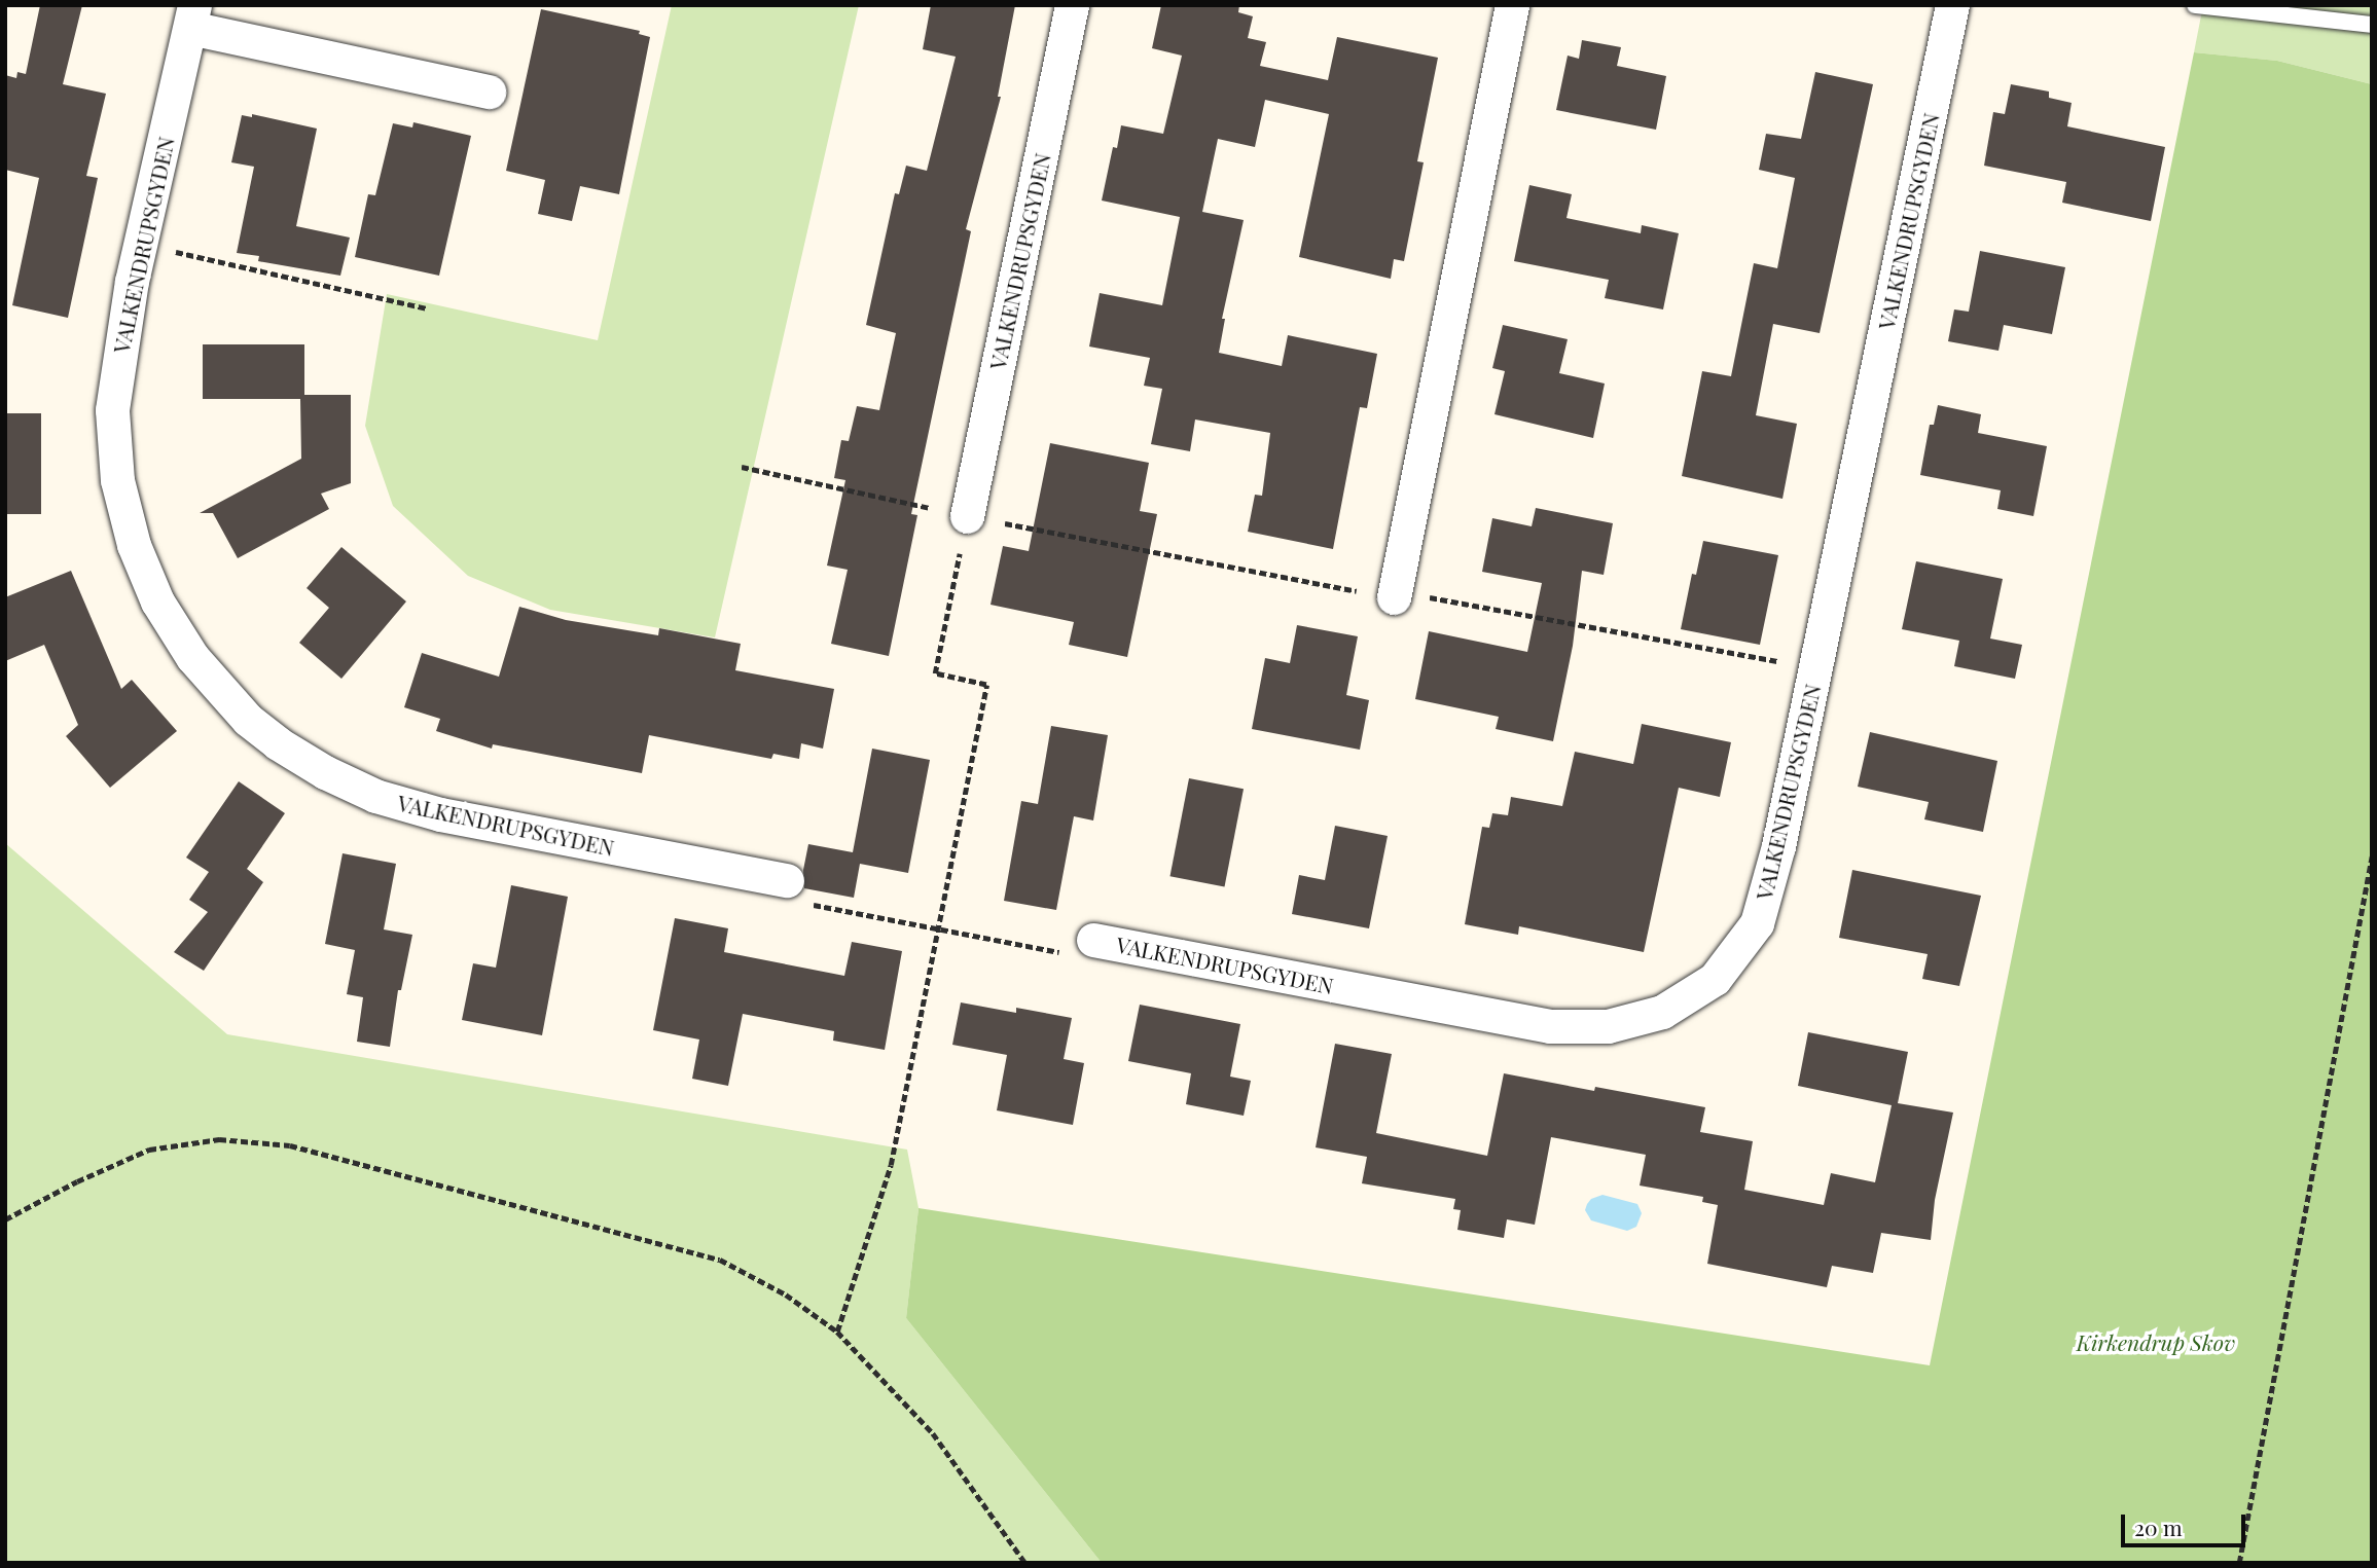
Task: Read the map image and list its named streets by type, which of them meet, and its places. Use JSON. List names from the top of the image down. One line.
{"streets":{"street":["VALKENDRUPSGYDEN"]},"parks":["Kirkendrup Skov"],"scale_bar":"20 m"}
